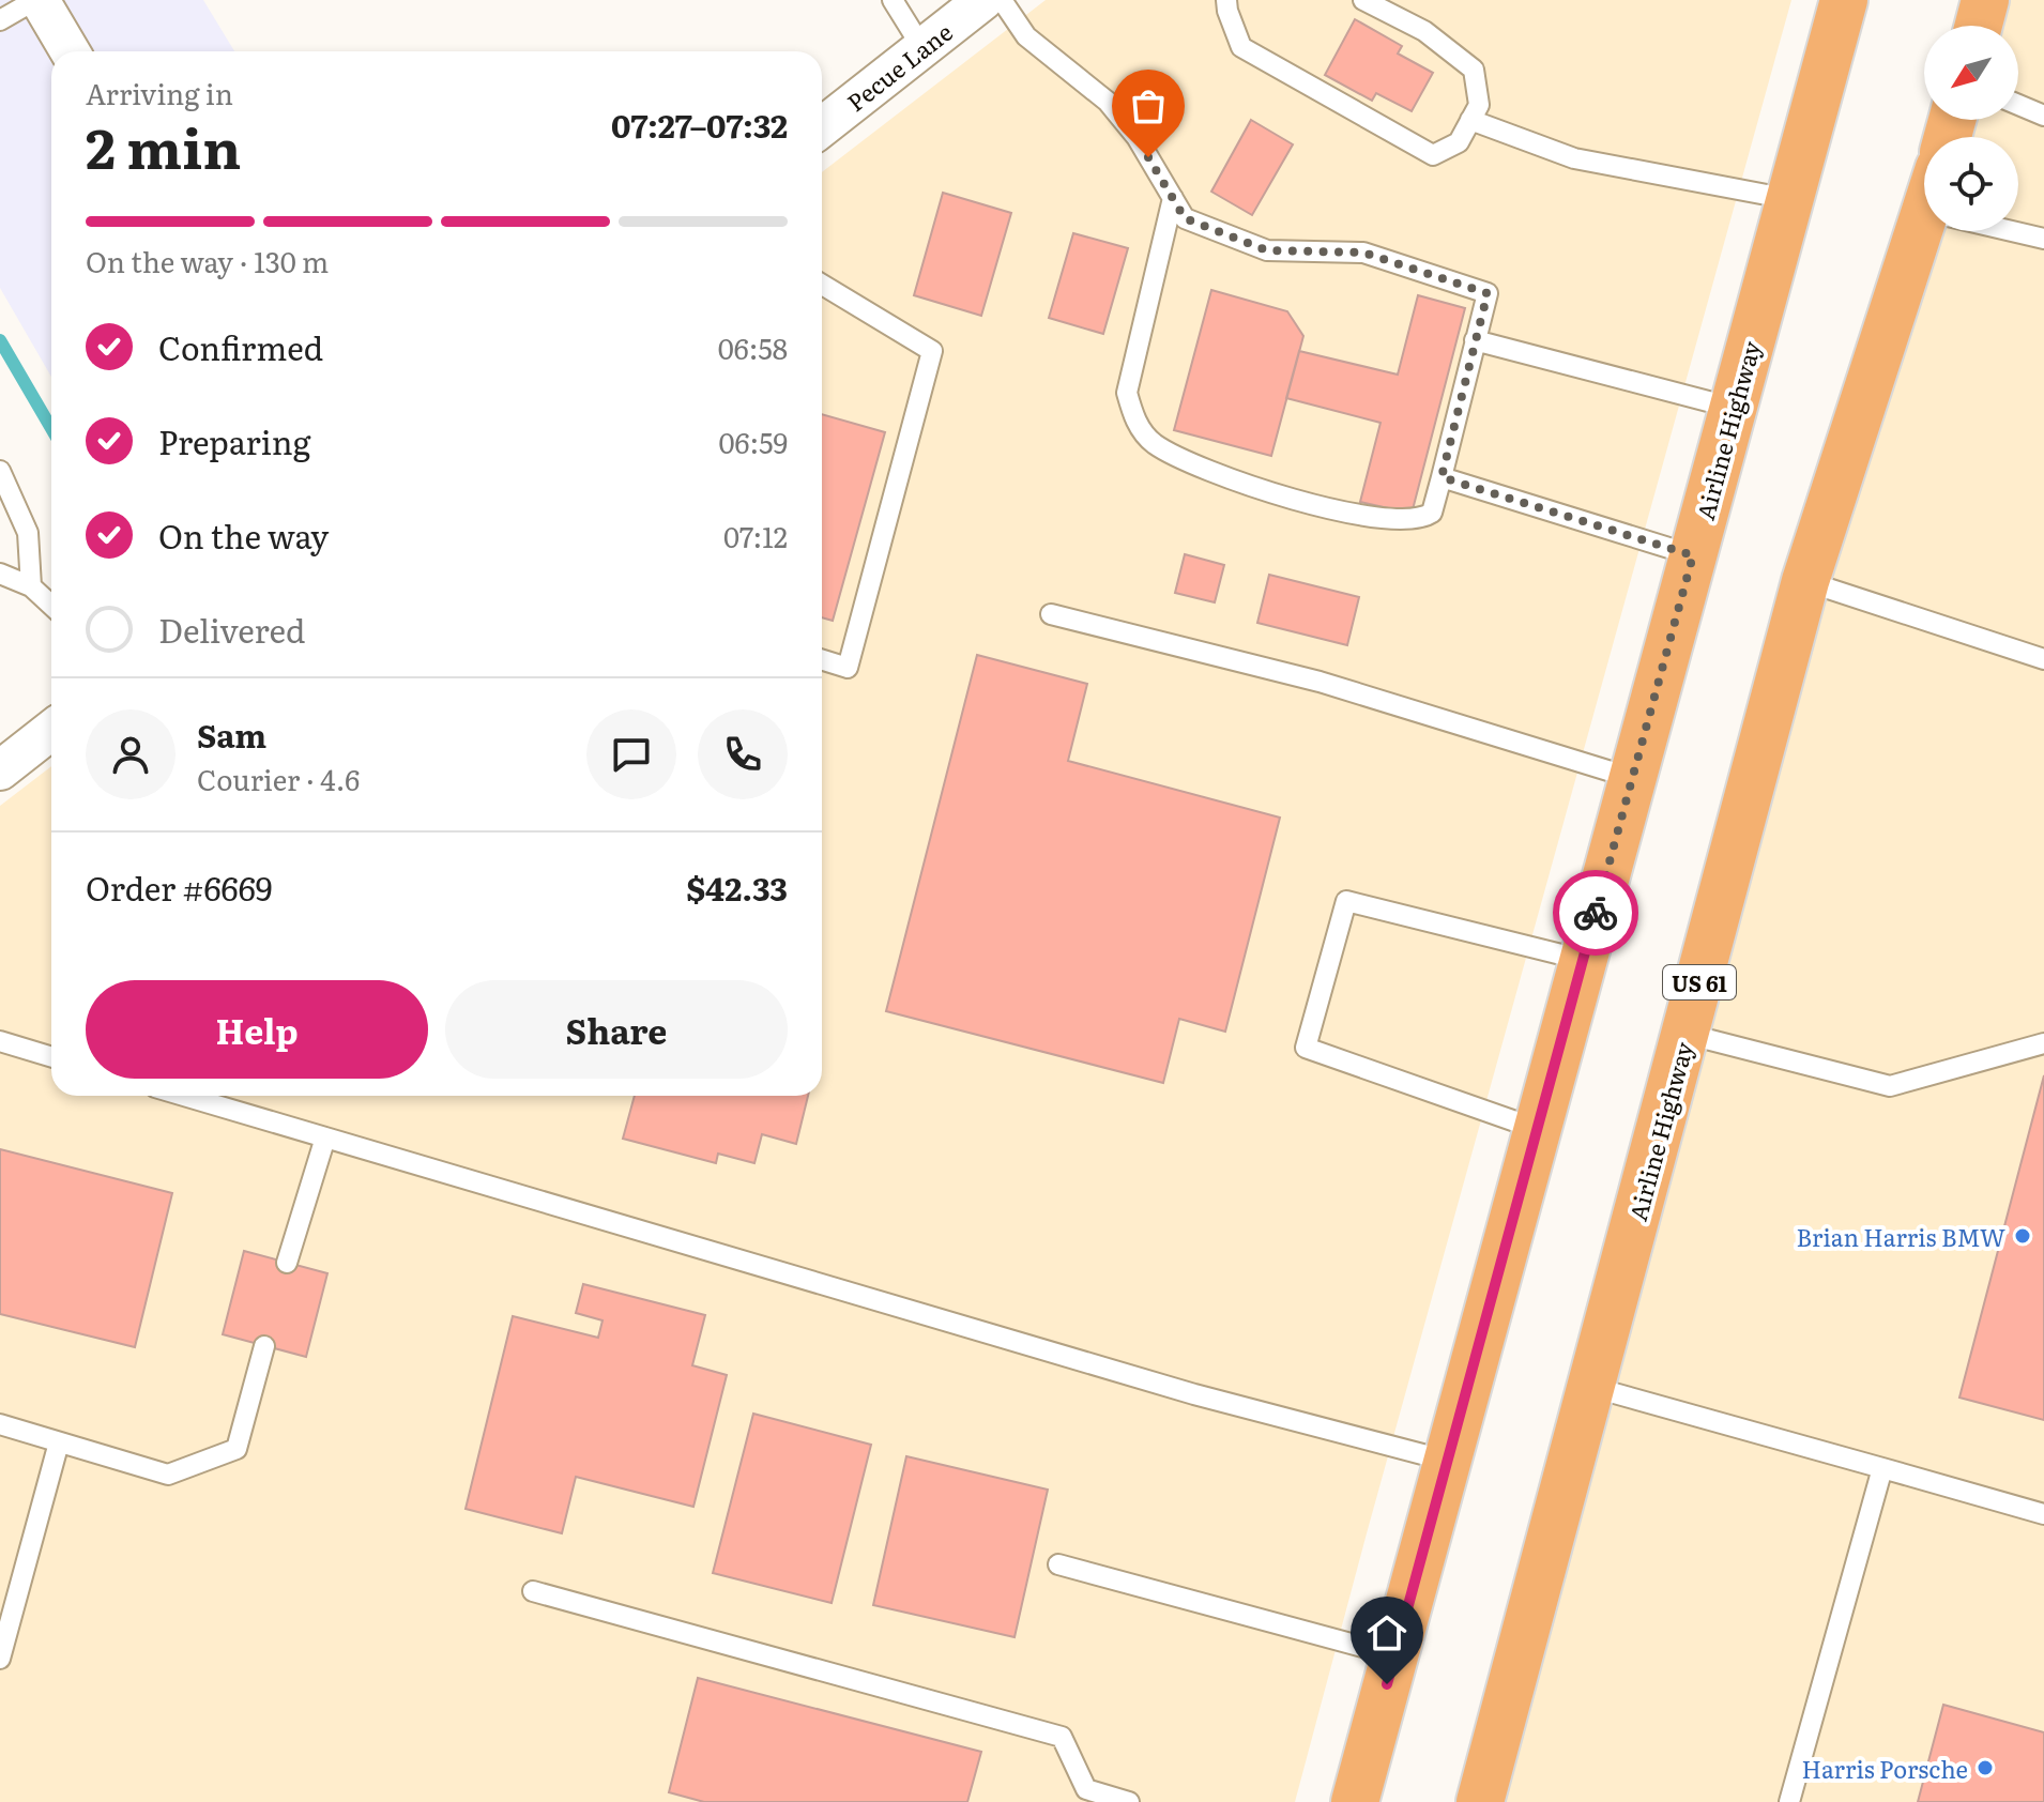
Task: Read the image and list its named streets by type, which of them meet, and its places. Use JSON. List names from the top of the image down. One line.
{"streets":{"highway":["Airline Highway","US 61"],"street":["Pecue Lane"]},"places":["Brian Harris BMW","Harris Porsche"],"north":"bottom left","page":{"heading":["2 min","Arriving in","07:27–07:32"],"panel":["Sam","Courier · 4.6","Order #6669","$42.33"],"bar":"On the way · 130 m","list":[["Confirmed","06:58"],["Preparing","06:59"],["On the way","07:12"],"Delivered"],"buttons":["Help","Share"]}}
